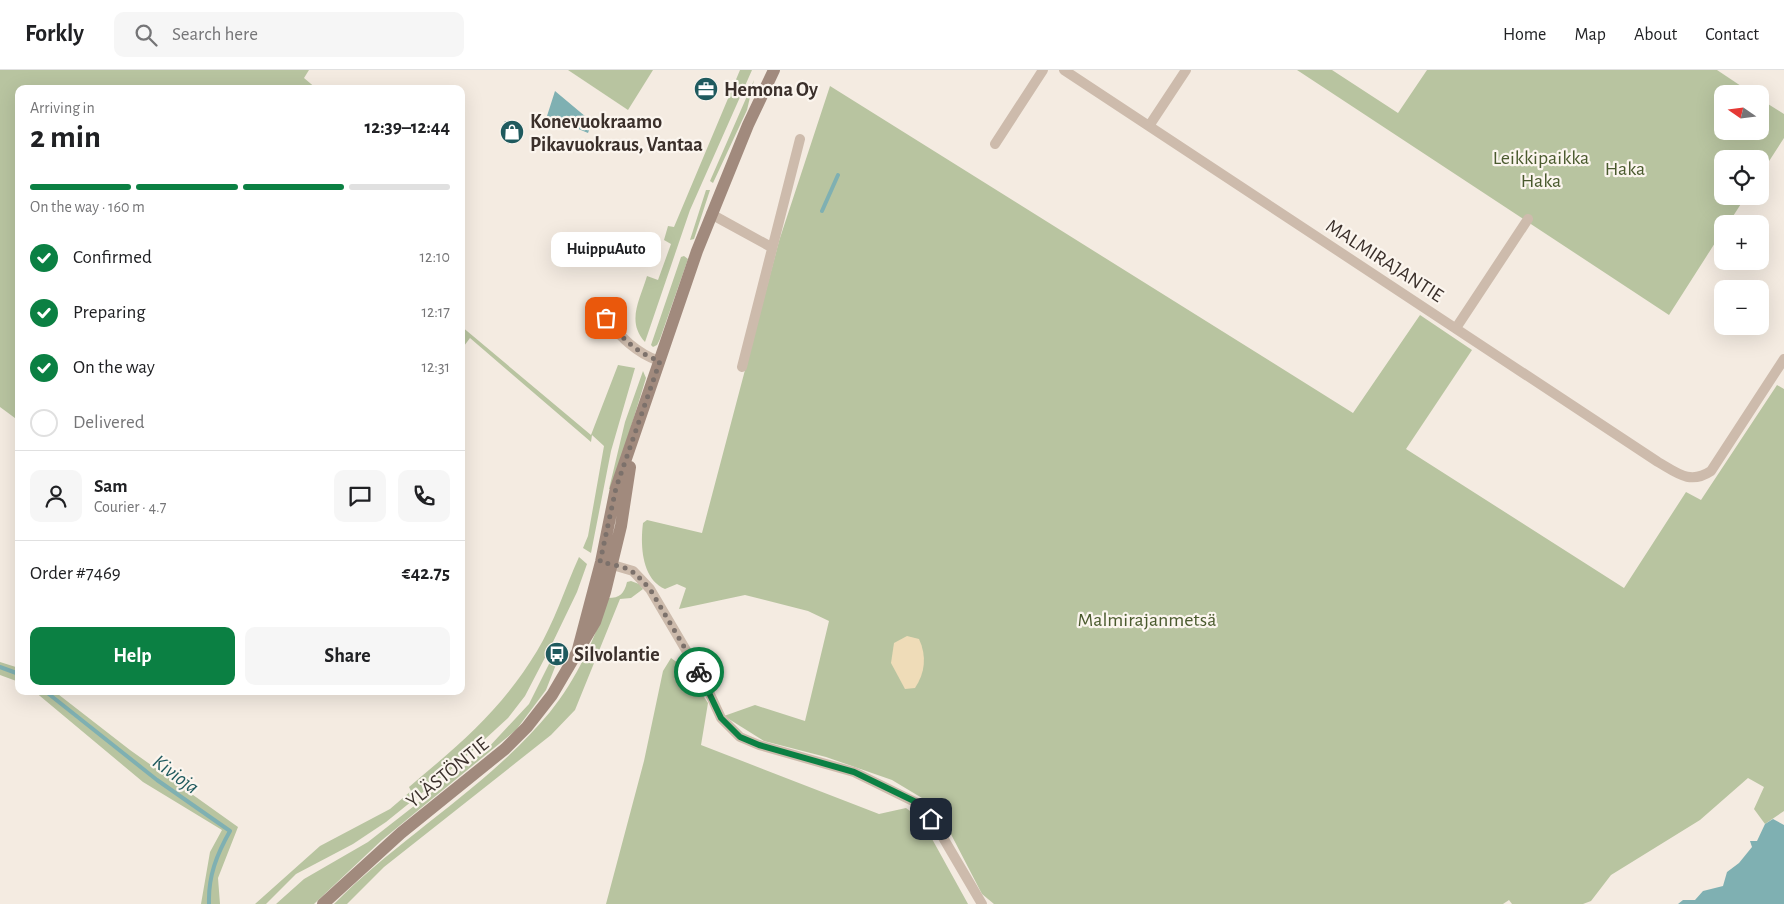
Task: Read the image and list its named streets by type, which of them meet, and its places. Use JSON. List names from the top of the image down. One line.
{"streets":{"main road":["YLÄSTÖNTIE"],"street":["MALMIRAJANTIE"]},"water":["Kivioja"],"parks":["Leikkipaikka Haka","Haka","Malmirajanmetsä"],"places":{"office":["Hemona Oy"],"shop":["Konevuokraamo Pikavuokraus, Vantaa"],"other":["HuippuAuto"],"bus stop":["Silvolantie"]},"north":"left","page":{"header":"Forkly","search":"Search here","nav":["Home","Map","About","Contact"],"map_buttons":["+","−"],"heading":["2 min","Arriving in","12:39–12:44"],"panel":["Sam","Courier · 4.7","Order #7469","€42.75"],"bar":"On the way · 160 m","list":[["Confirmed","12:10"],["Preparing","12:17"],["On the way","12:31"],"Delivered"],"bubble":"HuippuAuto","buttons":["Help","Share"]}}
